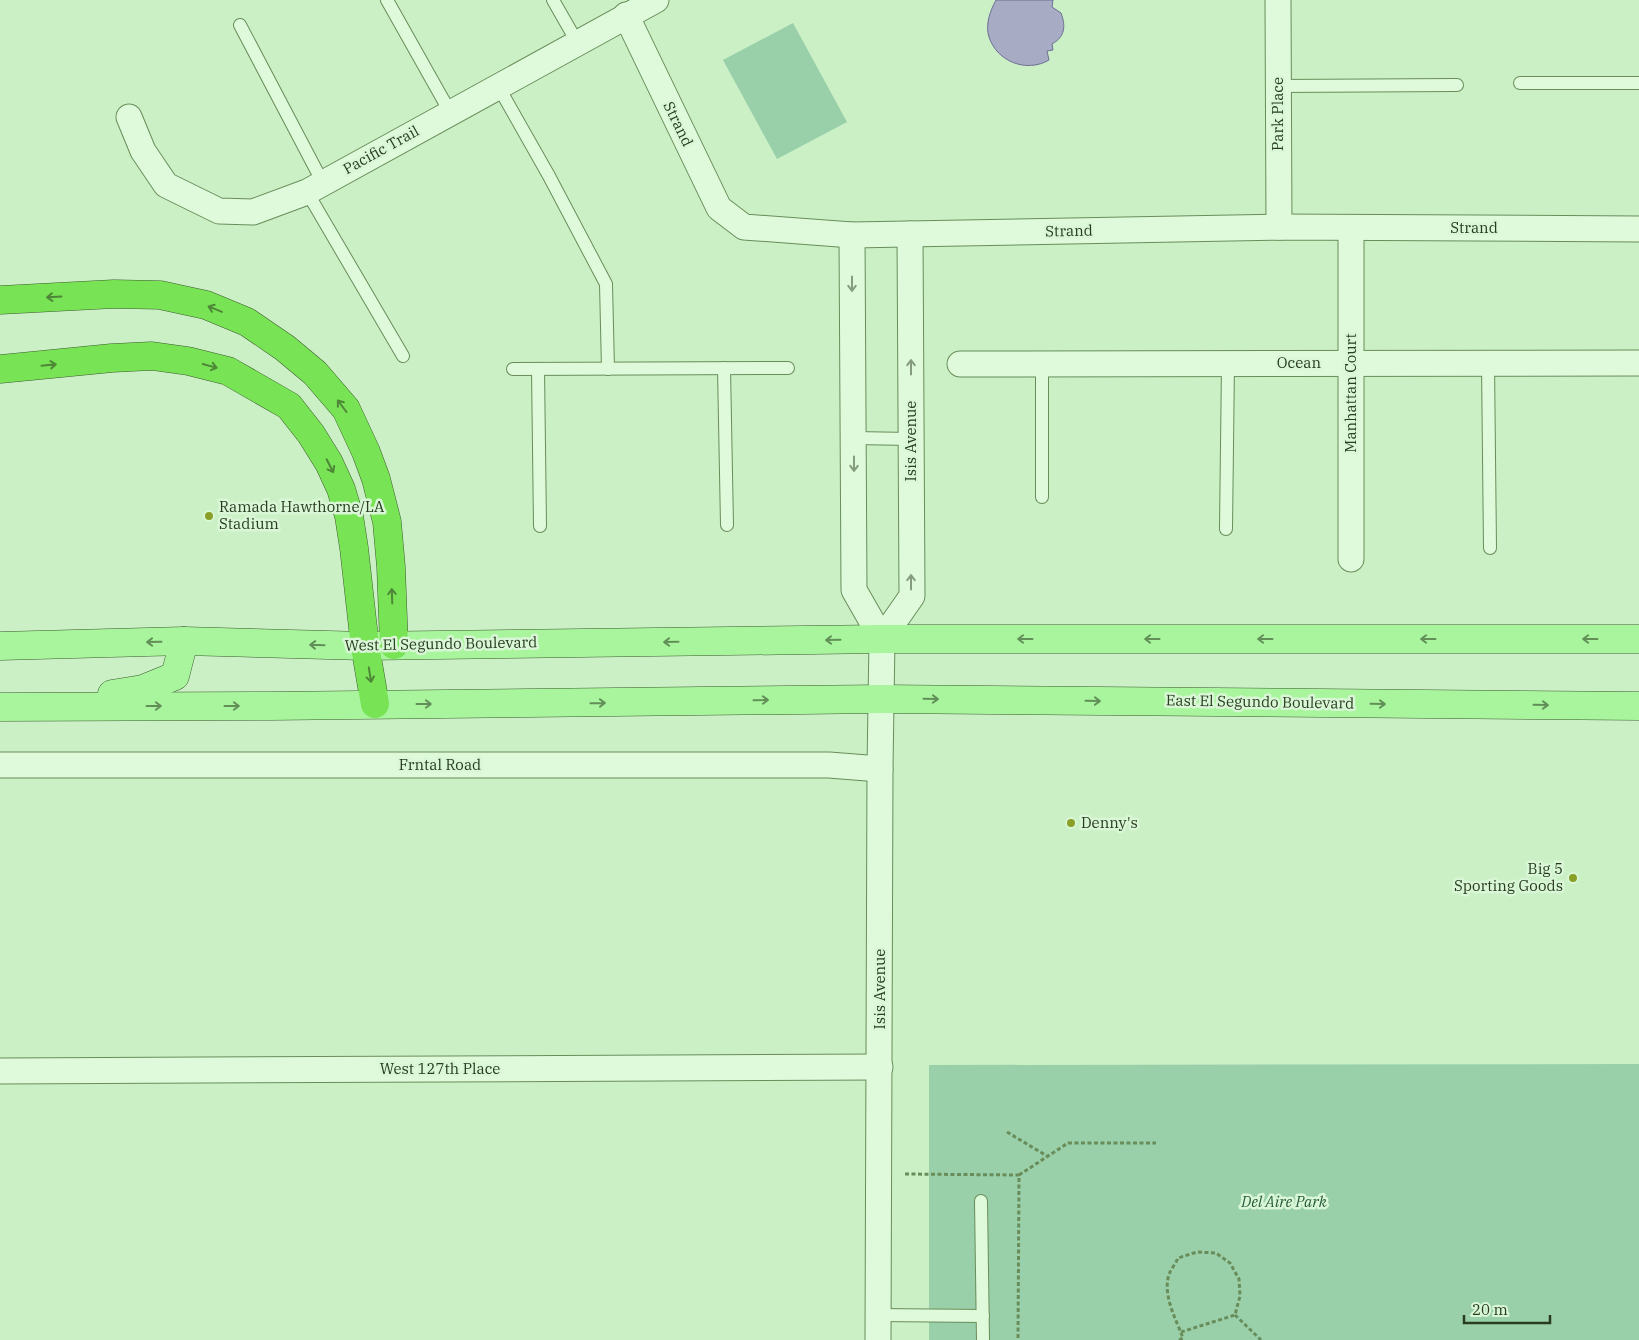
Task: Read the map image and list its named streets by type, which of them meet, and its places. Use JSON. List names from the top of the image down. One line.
{"streets":{"main road":["West El Segundo Boulevard","East El Segundo Boulevard"],"street":["Park Place","Strand","Pacific Trail","Ocean","Manhattan Court","Isis Avenue","Frntal Road","West 127th Place"]},"crossings":[["Park Place","Strand"],["Strand","Pacific Trail"],["Strand","Manhattan Court"],["Strand","Isis Avenue"],["Ocean","Manhattan Court"],["Isis Avenue","West El Segundo Boulevard"],["Isis Avenue","East El Segundo Boulevard"],["Isis Avenue","Frntal Road"],["Isis Avenue","West 127th Place"]],"parks":["Del Aire Park"],"places":["Ramada Hawthorne/LA Stadium","Denny's","Big 5 Sporting Goods"],"scale_bar":"20 m"}
